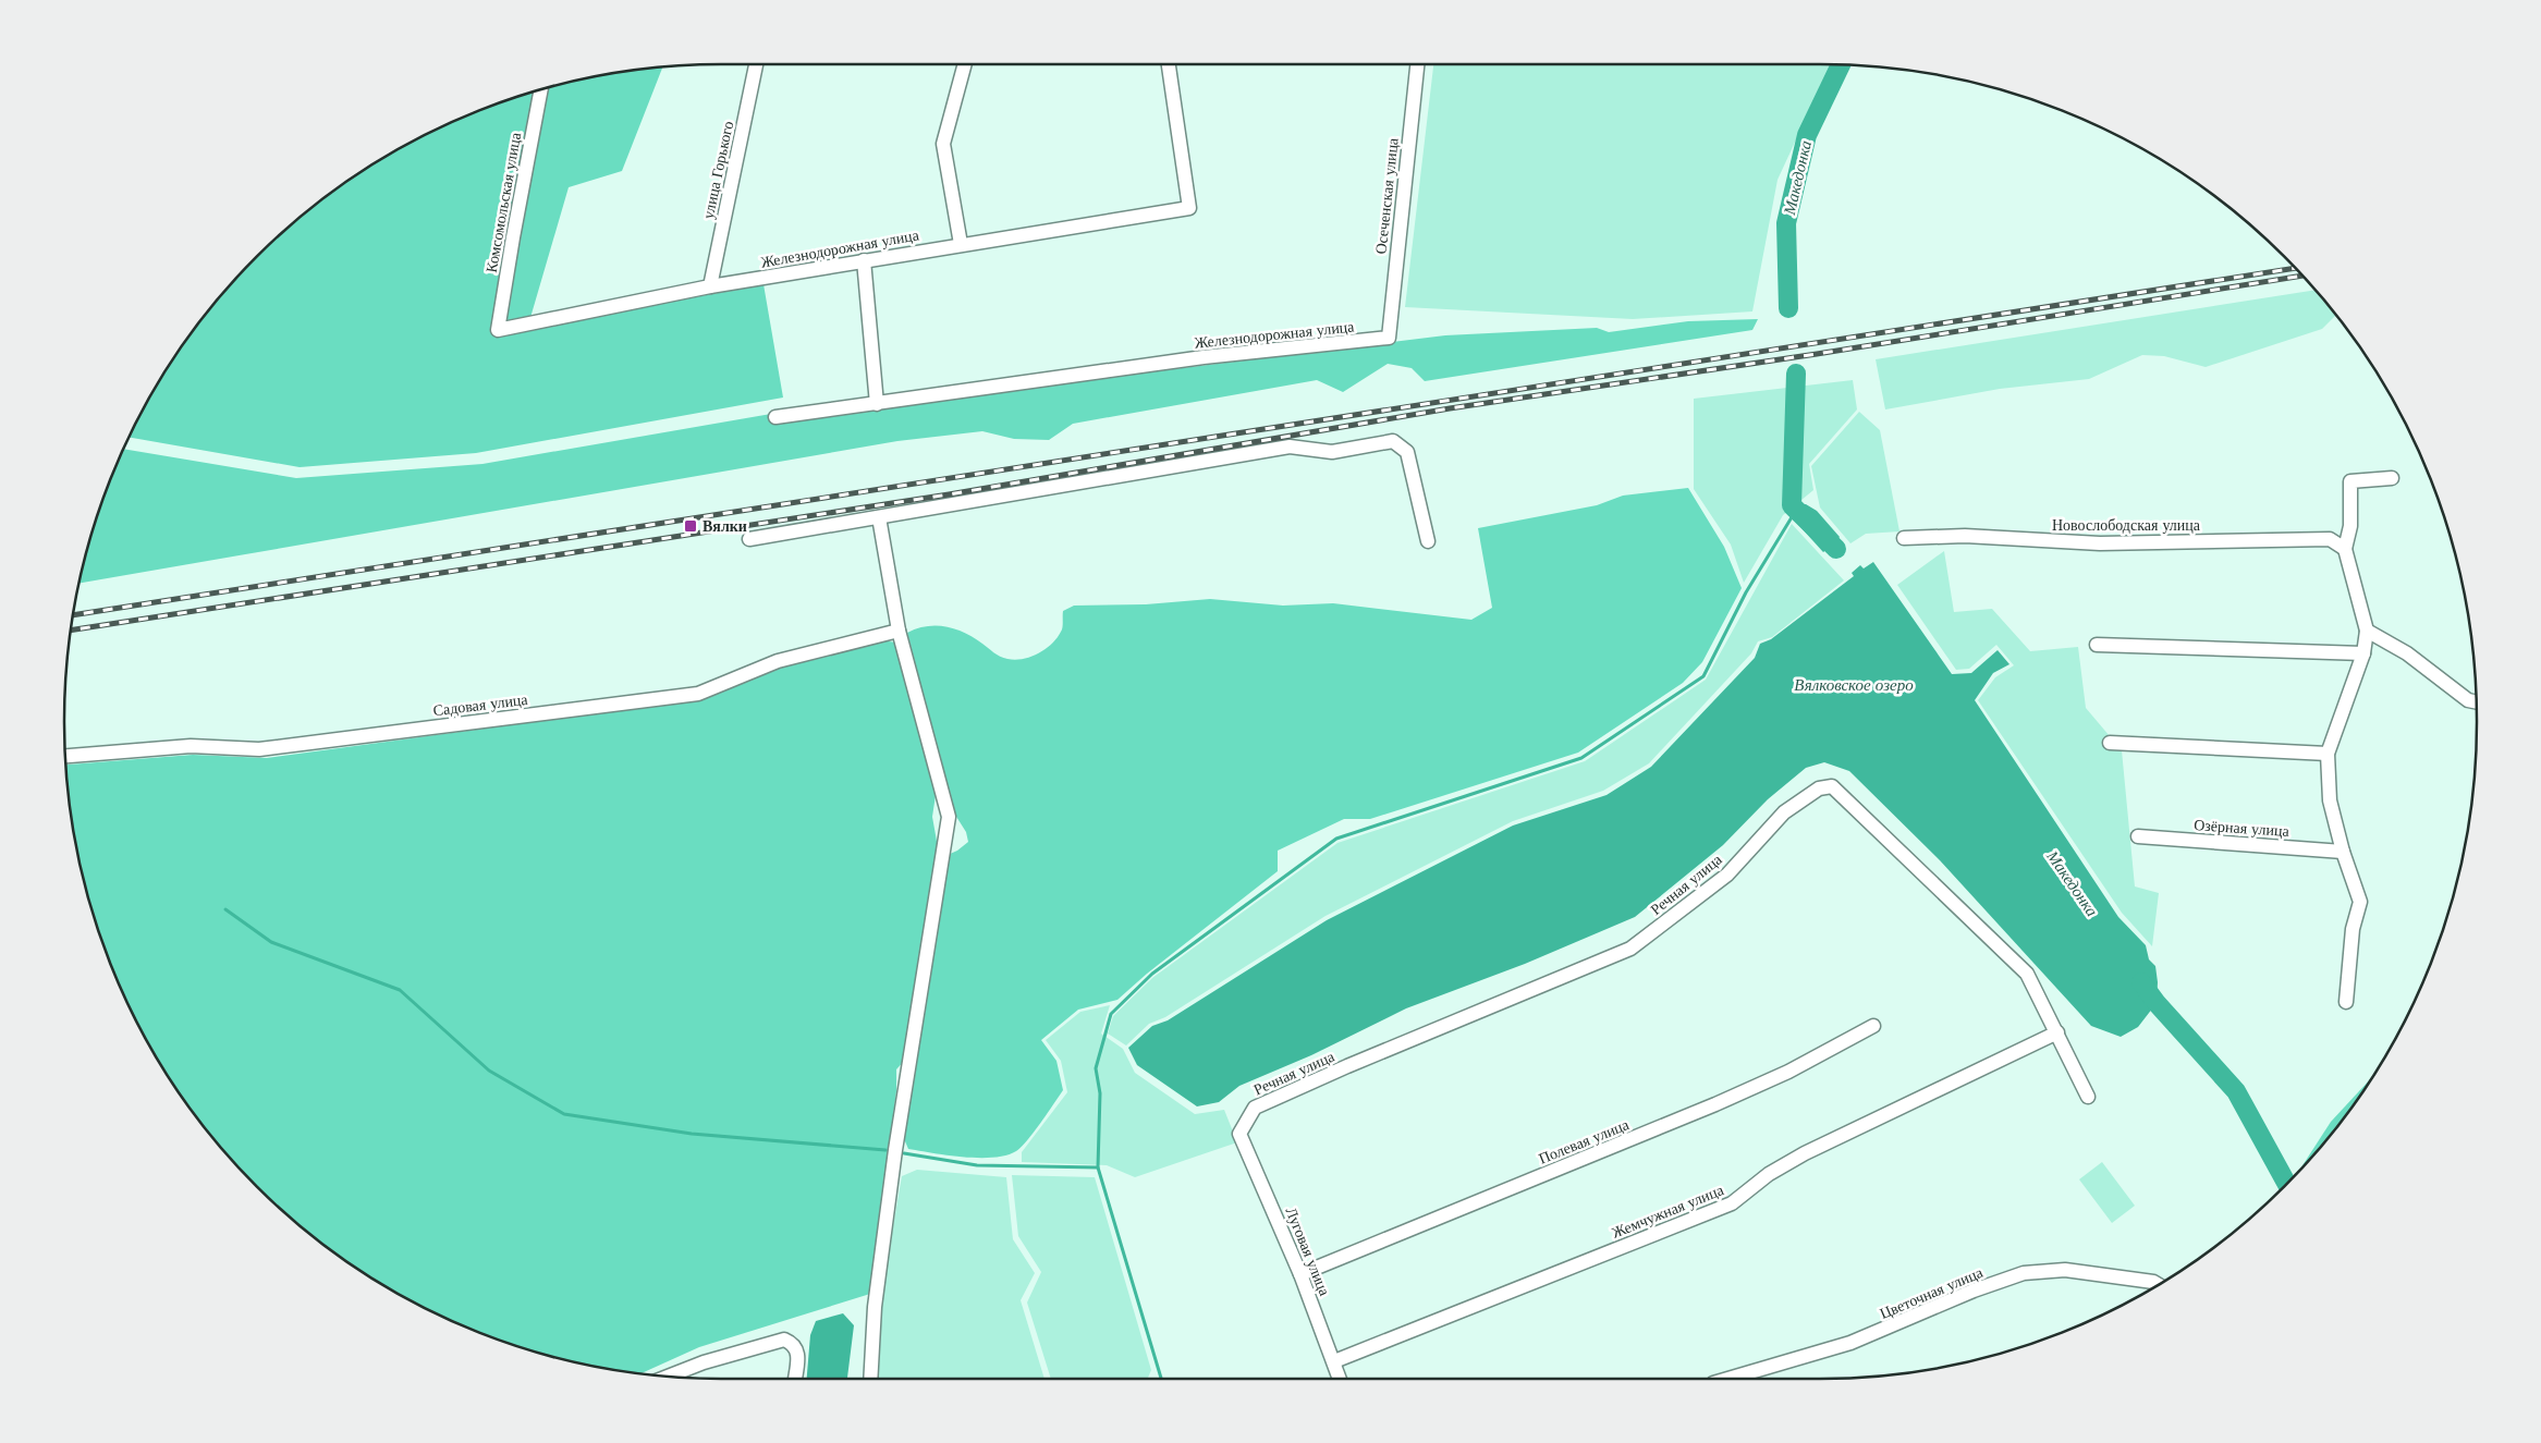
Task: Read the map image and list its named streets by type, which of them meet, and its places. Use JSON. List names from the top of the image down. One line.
{"streets":{"street":["улица Горького","Осеченская улица","Комсомольская улица","Железнодорожная улица","Новослободская улица","Садовая улица","Озёрная улица","Речная улица","Полевая улица","Жемчужная улица","Луговая улица","Цветочная улица"]},"crossings":[["улица Горького","Железнодорожная улица"],["Осеченская улица","Железнодорожная улица"],["Комсомольская улица","Железнодорожная улица"],["Речная улица","Жемчужная улица"],["Речная улица","Луговая улица"],["Полевая улица","Луговая улица"],["Жемчужная улица","Луговая улица"]],"water":["Македонка","Вялковское озеро"],"places":{"transit":["Вялки"]}}
